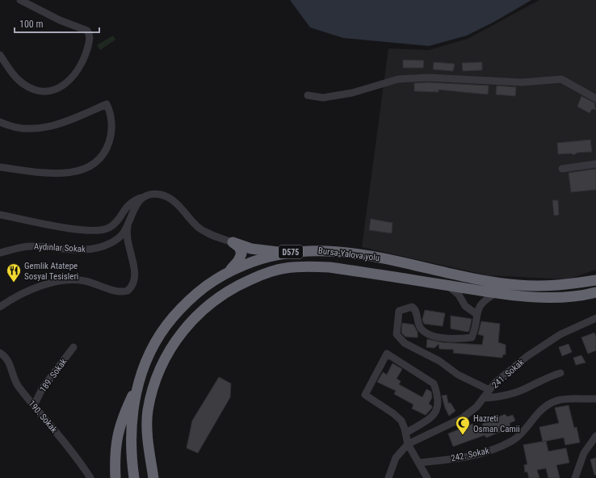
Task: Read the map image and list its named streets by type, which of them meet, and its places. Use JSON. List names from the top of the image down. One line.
{"streets":{"highway":["D575","Bursa-Yalova yolu"],"street":["Aydınlar Sokak","241. Sokak","189. Sokak","190. Sokak","242. Sokak"]},"crossings":[["189. Sokak","190. Sokak"]],"places":{"restaurant":["Gemlik Atatepe Sosyal Tesisleri"],"mosque":["Hazreti Osman Camii"]},"scale_bar":"100 m"}
